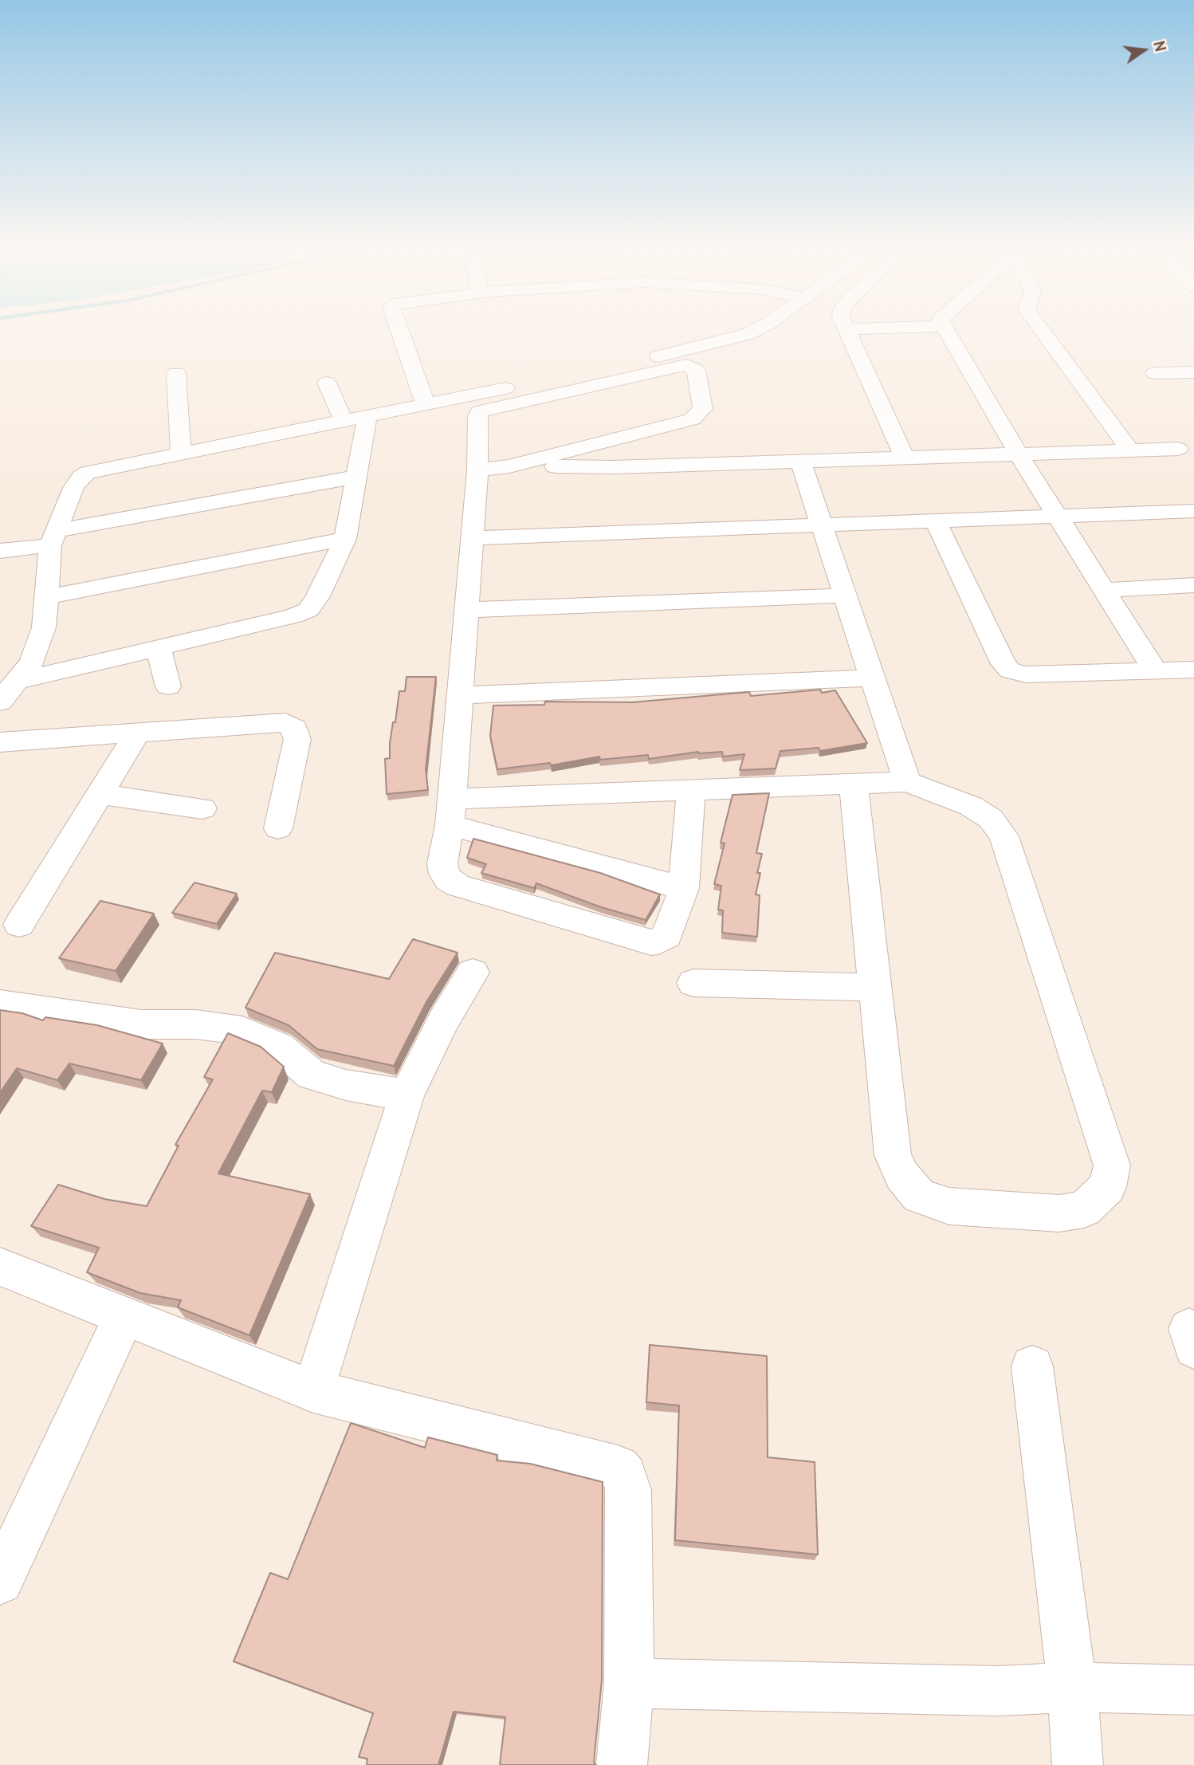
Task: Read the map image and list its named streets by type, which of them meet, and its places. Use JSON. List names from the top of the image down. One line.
{"north":"right"}
